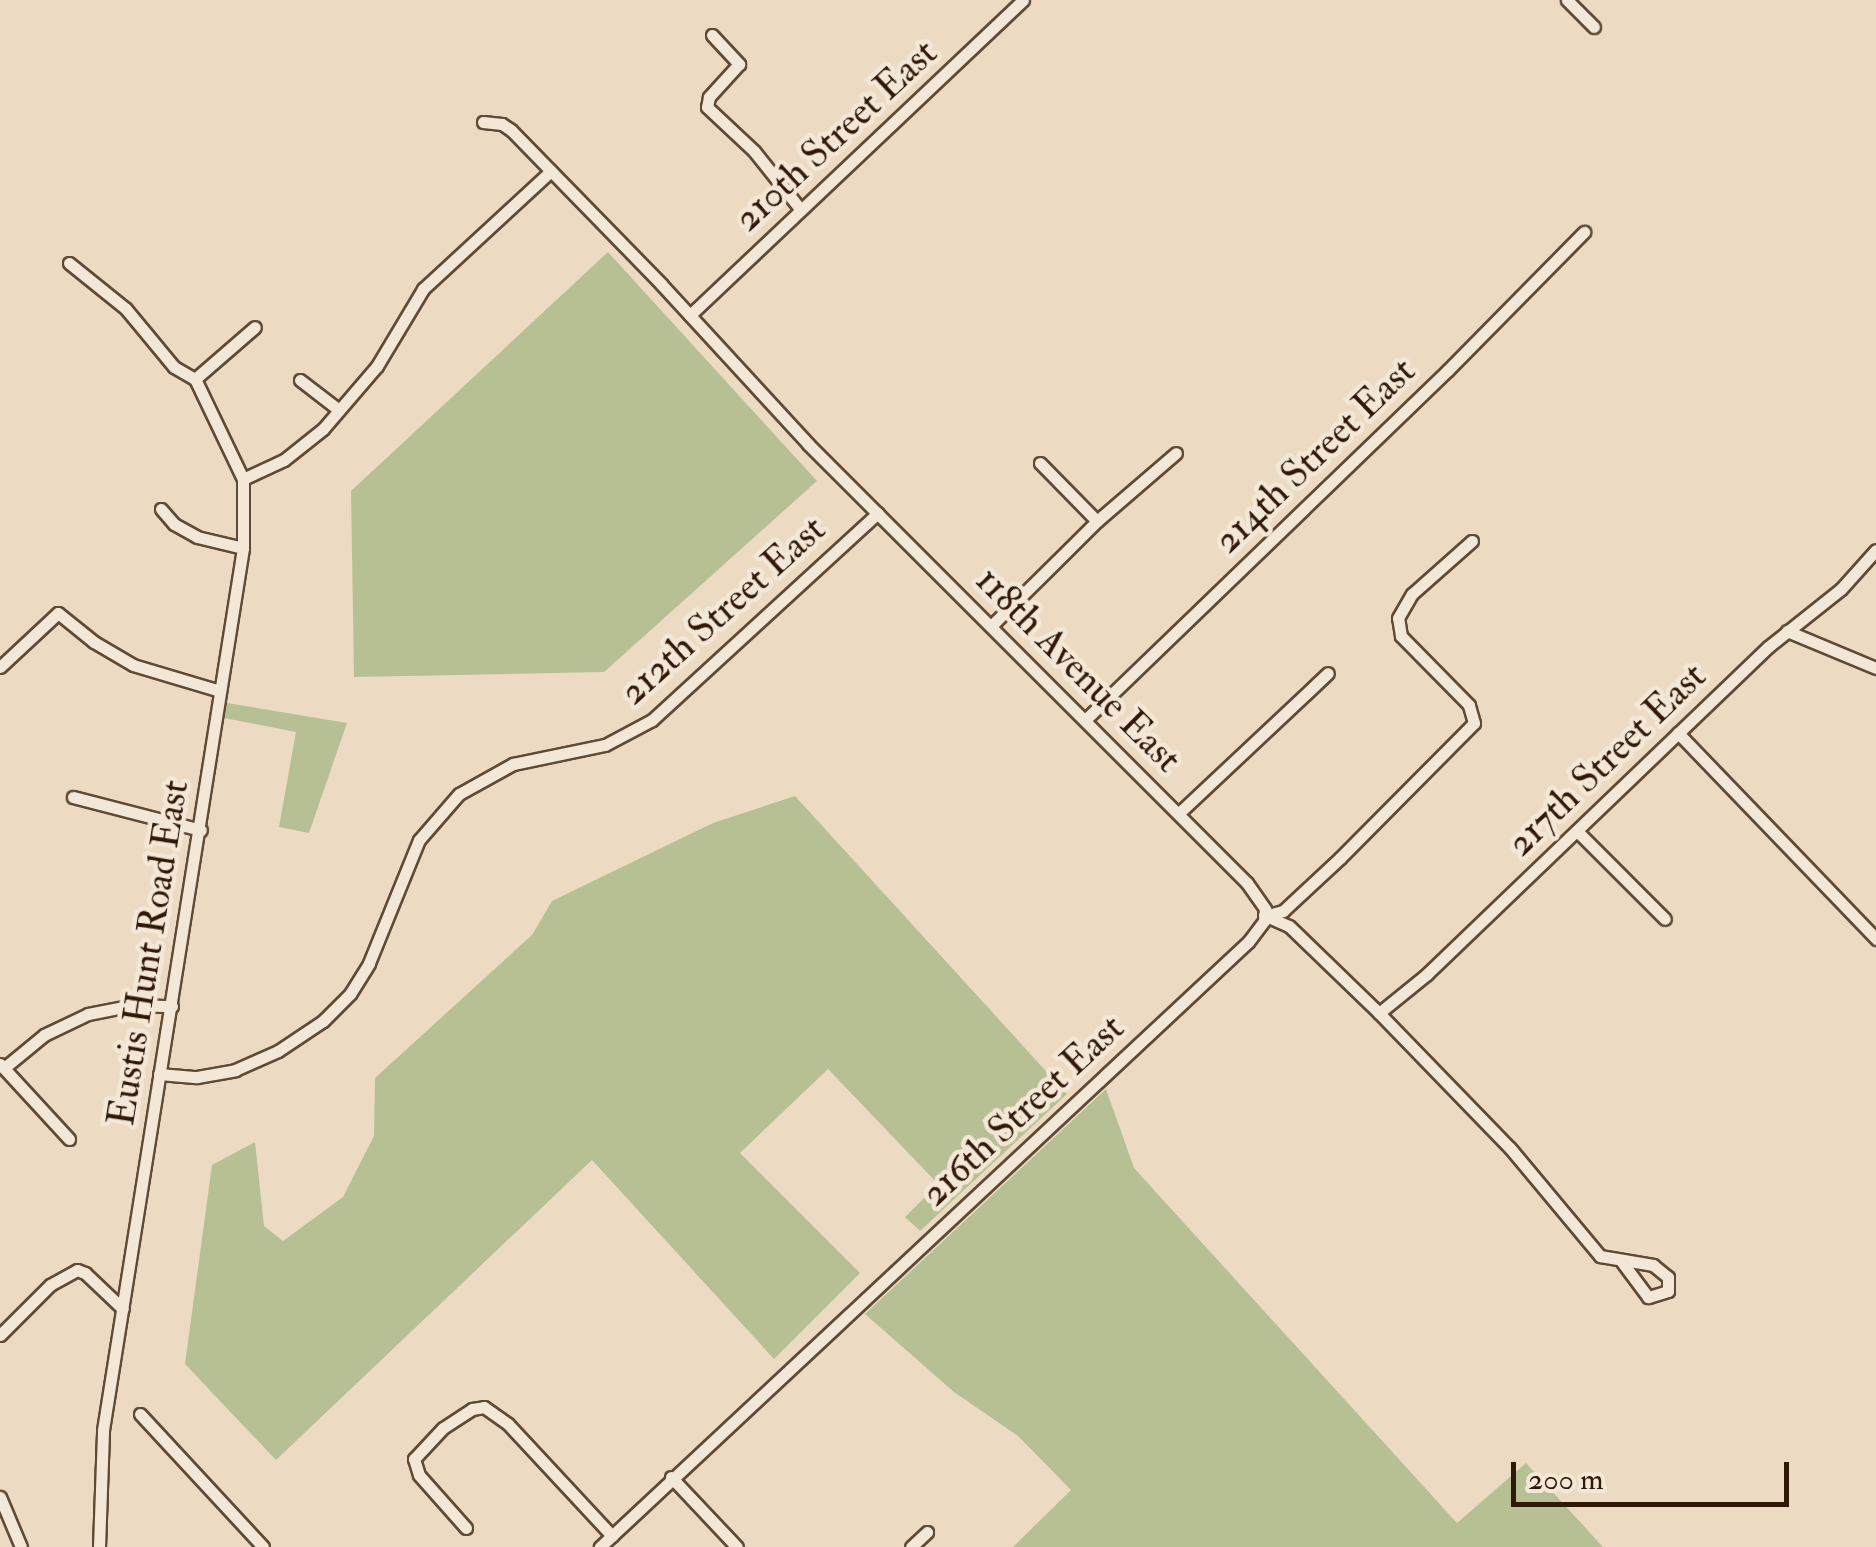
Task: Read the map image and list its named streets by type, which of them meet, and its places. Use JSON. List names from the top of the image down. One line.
{"streets":{"street":["210th Street East","214th Street East","212th Street East","118th Avenue East","217th Street East","Eustis Hunt Road East","216th Street East"]},"crossings":[["210th Street East","118th Avenue East"],["214th Street East","118th Avenue East"],["212th Street East","118th Avenue East"],["212th Street East","Eustis Hunt Road East"],["118th Avenue East","217th Street East"],["118th Avenue East","216th Street East"]],"scale_bar":"200 m"}
